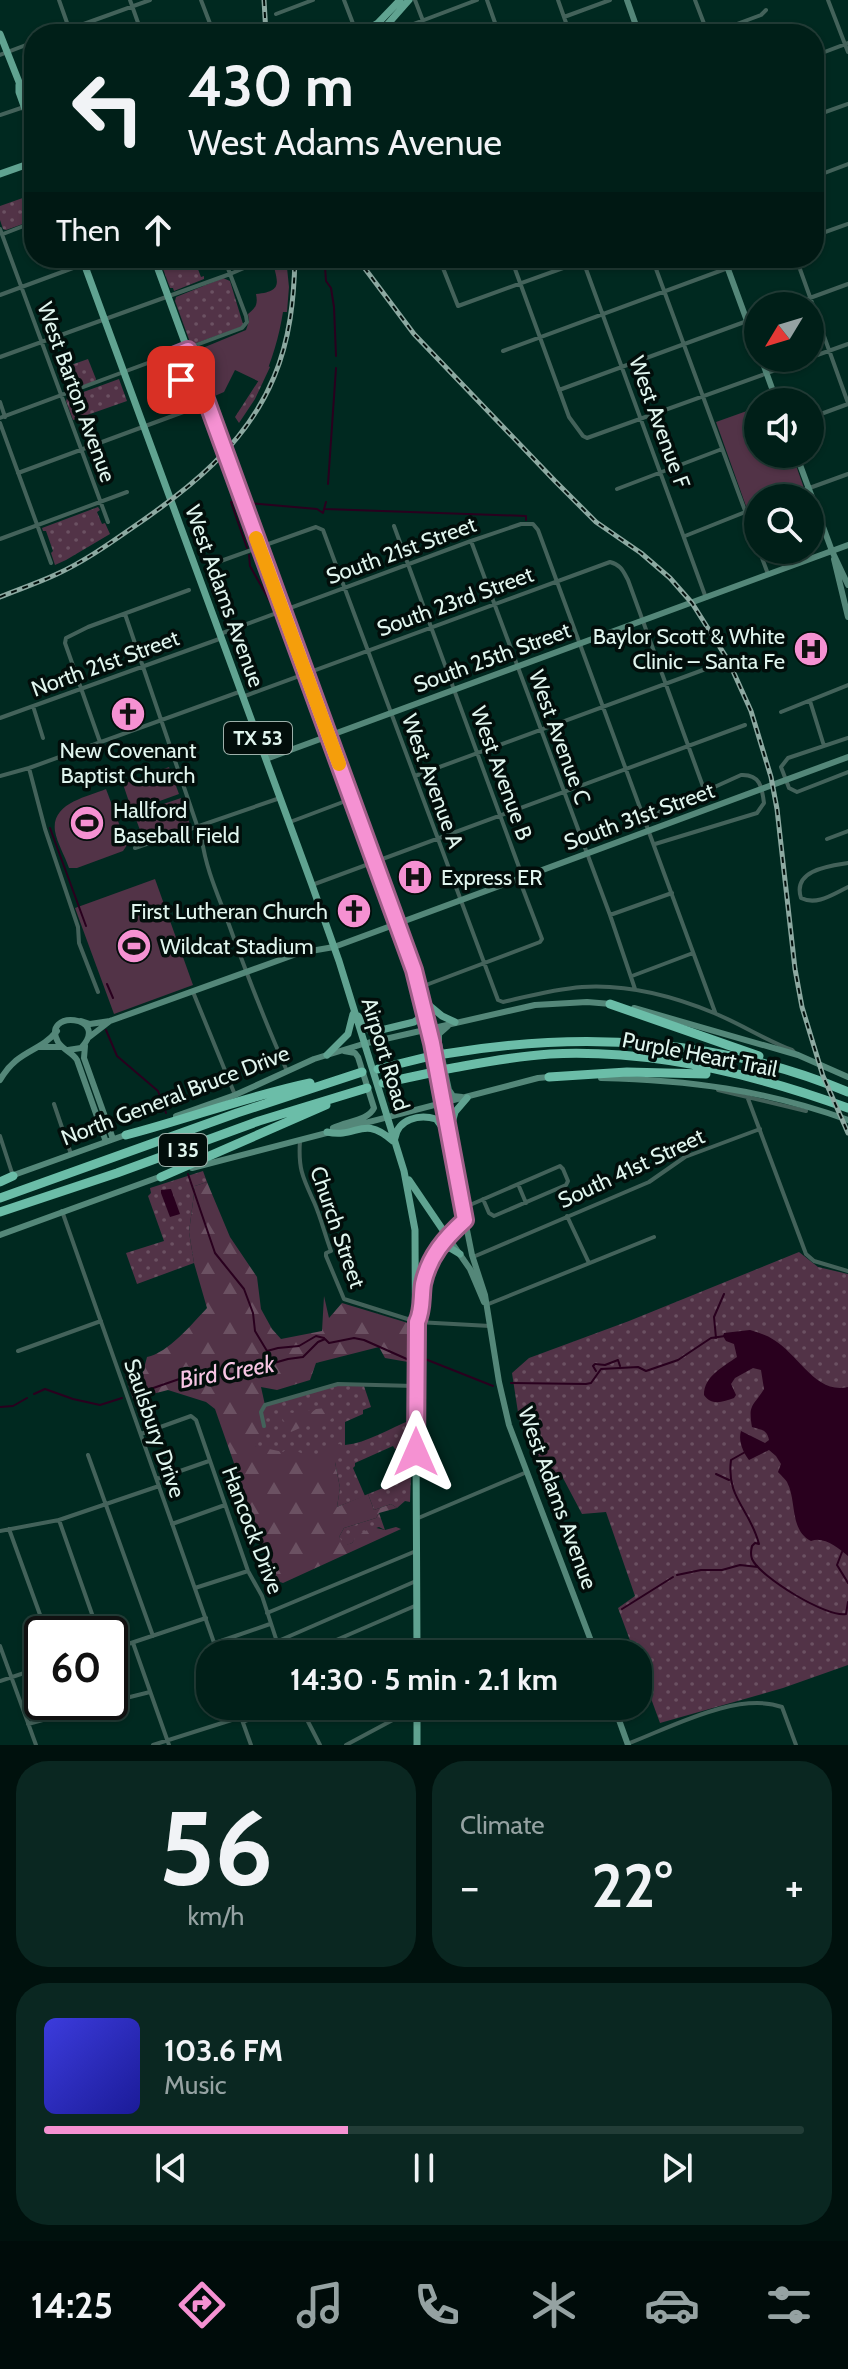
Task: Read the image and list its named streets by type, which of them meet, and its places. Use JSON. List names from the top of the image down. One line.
{"streets":{"highway":["Purple Heart Trail","I 35"],"main road":["West Adams Avenue","South 25th Street","TX 53","South 31st Street","Airport Road","North General Bruce Drive"],"street":["West Barton Avenue","West Avenue F","South 21st Street","South 23rd Street","North 21st Street","West Avenue C","West Avenue B","West Avenue A","South 41st Street","Church Street","Saulsbury Drive","Hancock Drive"]},"crossings":[["West Avenue F","South 25th Street"],["South 21st Street","South 23rd Street"],["South 21st Street","North 21st Street"],["South 21st Street","West Avenue C"],["South 21st Street","TX 53"],["South 21st Street","West Avenue B"],["South 21st Street","West Avenue A"],["West Adams Avenue","South 23rd Street"],["West Adams Avenue","South 25th Street"],["West Adams Avenue","North 21st Street"],["West Adams Avenue","TX 53"],["West Adams Avenue","South 31st Street"],["West Adams Avenue","Airport Road"],["West Adams Avenue","South 41st Street"],["South 23rd Street","South 25th Street"],["South 23rd Street","West Avenue C"],["South 23rd Street","TX 53"],["South 23rd Street","West Avenue B"],["South 23rd Street","West Avenue A"],["South 25th Street","West Avenue C"],["South 25th Street","TX 53"],["South 25th Street","West Avenue B"],["South 25th Street","West Avenue A"],["North 21st Street","TX 53"],["West Avenue C","West Avenue A"],["West Avenue C","South 31st Street"],["TX 53","South 31st Street"],["TX 53","North General Bruce Drive"],["West Avenue B","West Avenue A"],["West Avenue B","South 31st Street"],["West Avenue A","South 31st Street"],["South 31st Street","Airport Road"],["Airport Road","North General Bruce Drive"],["Airport Road","I 35"],["Airport Road","Church Street"],["Saulsbury Drive","Hancock Drive"]],"water":["Bird Creek"],"places":{"hospital":["Baylor Scott & White Clinic – Santa Fe","Express ER"],"church":["New Covenant Baptist Church","First Lutheran Church"],"sports":["Hallford Baseball Field","Wildcat Stadium"]},"north":"bottom left","page":{"turn":["430 m","West Adams Avenue"],"then":"Then","limit":"60","trip":"14:30 · 5 min · 2.1 km","tile":[["56","km/h"],"Climate"],"heat":["−","22°","+"],"song":["103.6 FM","Music"],"tabs":"14:25"}}
